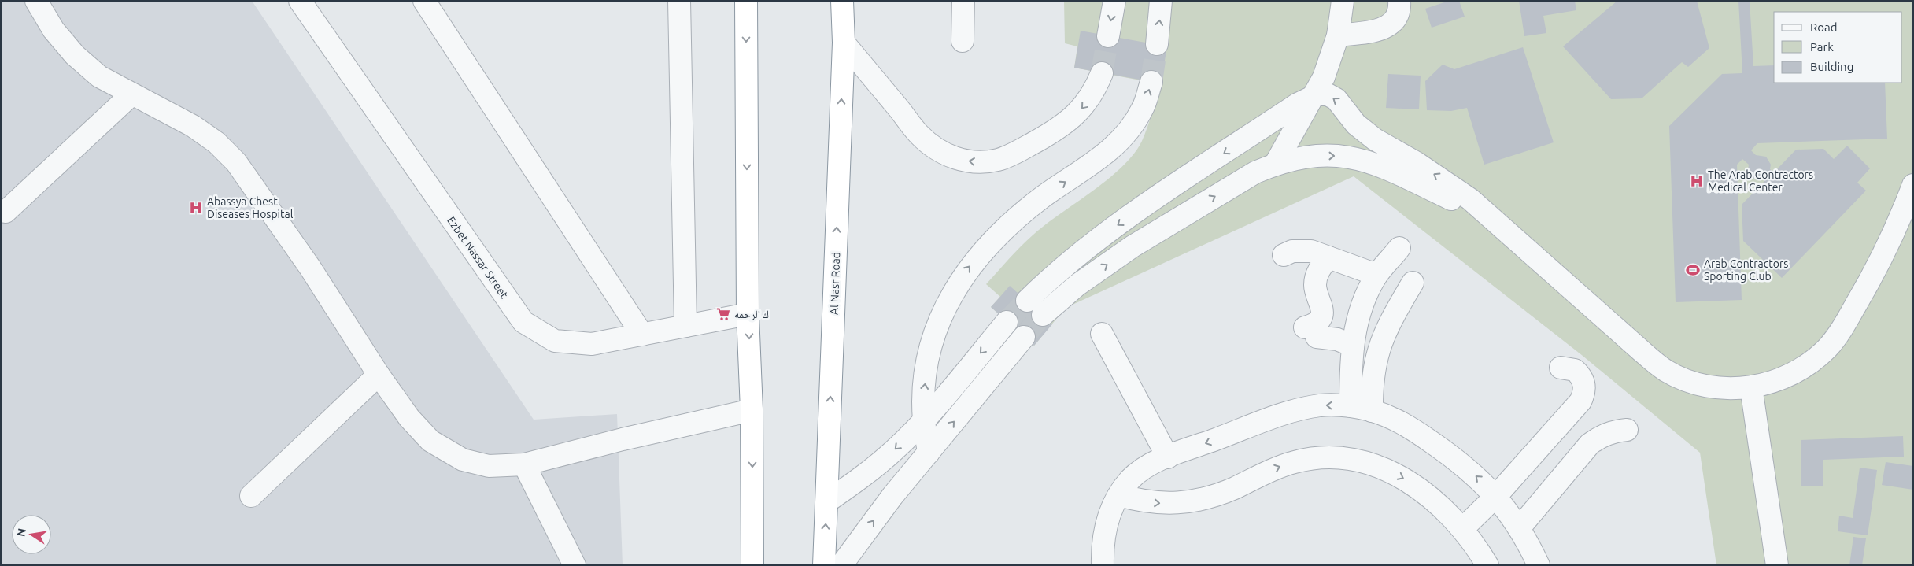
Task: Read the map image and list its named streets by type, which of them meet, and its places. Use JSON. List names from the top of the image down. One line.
{"streets":{"highway":["Al Nasr Road"],"street":["Ezbet Nassar Street"]},"places":{"hospital":["The Arab Contractors Medical Center","Abassya Chest Diseases Hospital"],"sports":["Arab Contractors Sporting Club"],"supermarket":["ك الرحمه"]},"legend":["Road","Park","Building"],"north":"left"}
